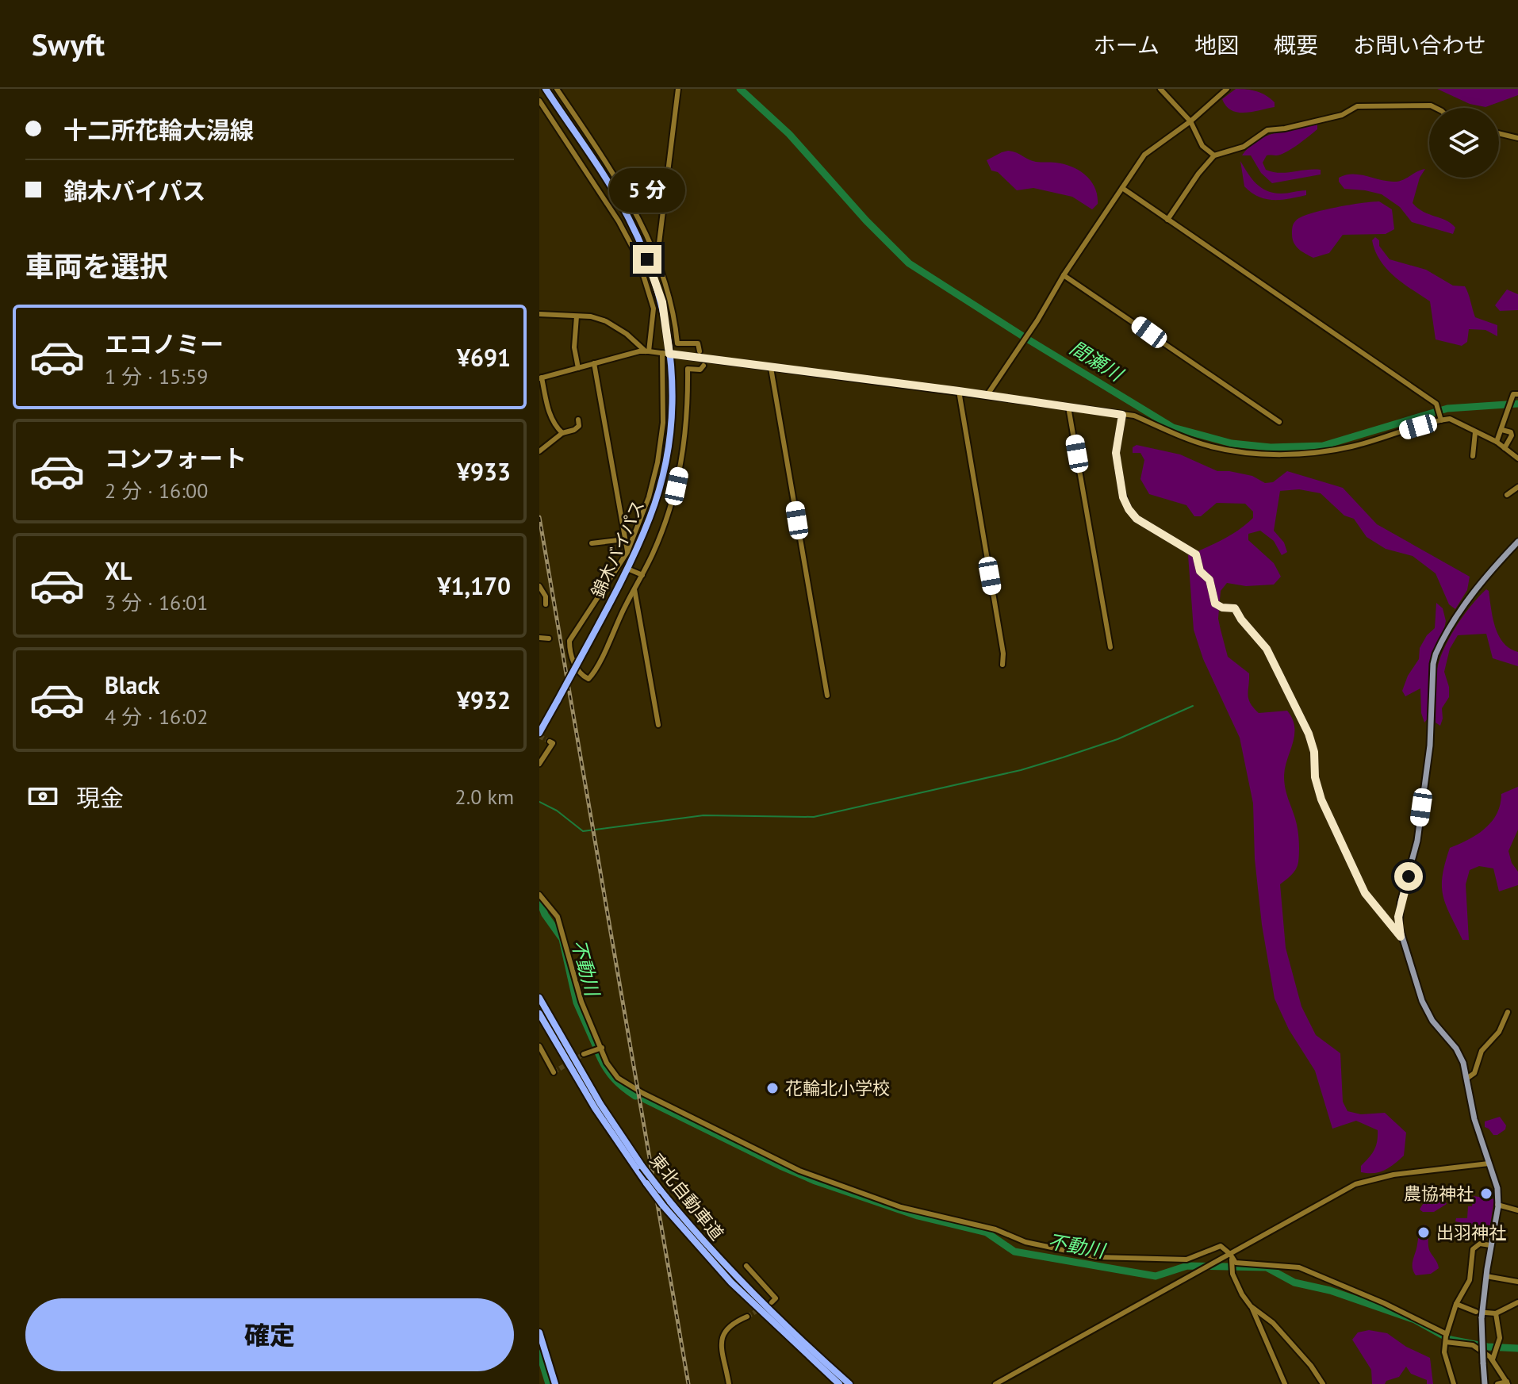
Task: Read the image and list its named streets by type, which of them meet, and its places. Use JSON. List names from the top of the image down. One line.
{"streets":{"highway":["錦木バイパス","東北自動車道"]},"water":["間瀬川","不動川"],"places":["花輪北小学校","農協神社","出羽神社"],"page":{"header":"Swyft","nav":["ホーム","地図","概要","お問い合わせ"],"banner":["十二所花輪大湯線","錦木バイパス"],"bubble":"5 分","heading":"車両を選択","list":[{"name":"エコノミー","note":"1 分 · 15:59","value":"¥691"},{"name":"コンフォート","note":"2 分 · 16:00","value":"¥933"},{"name":"XL","note":"3 分 · 16:01","value":"¥1,170"},{"name":"Black","note":"4 分 · 16:02","value":"¥932"}],"pay":["現金","2.0 km"],"buttons":"確定"}}
